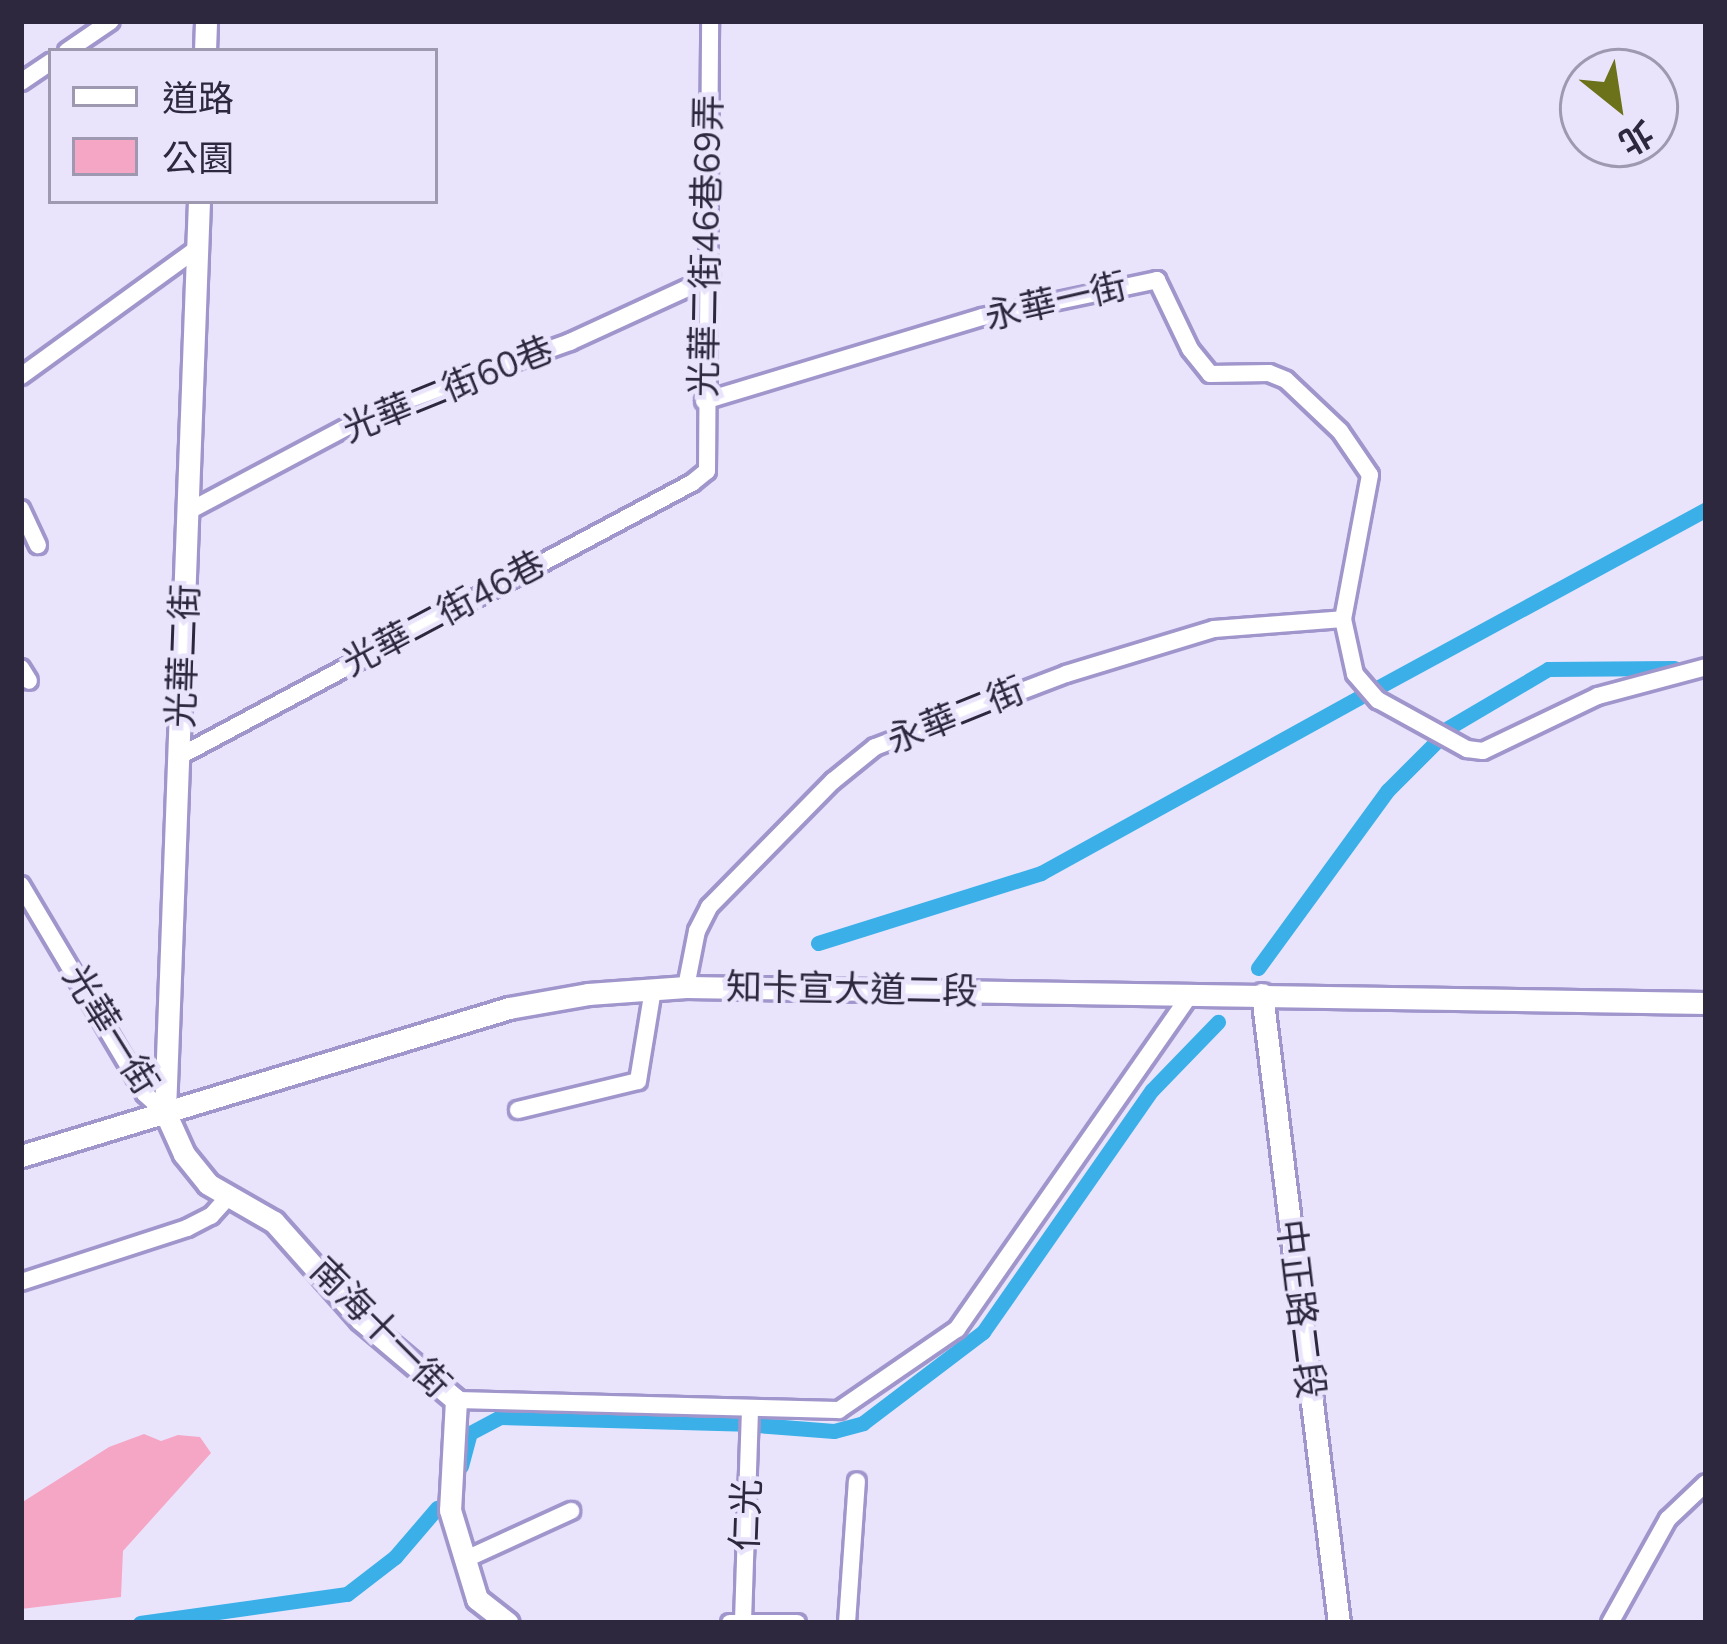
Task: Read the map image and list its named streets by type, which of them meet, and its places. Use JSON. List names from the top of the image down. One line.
{"streets":{"street":["光華二街46巷69弄","永華一街","光華二街60巷","光華二街46巷","光華二街","永華二街","知卡宣大道二段","光華一街","中正路二段","南海十一街","仁光"]},"crossings":[["光華二街46巷69弄","永華一街"],["光華二街46巷69弄","光華二街60巷"],["光華二街46巷69弄","光華二街46巷"],["永華一街","永華二街"],["光華二街60巷","光華二街"],["光華二街46巷","光華二街"],["光華二街","知卡宣大道二段"],["光華二街","光華一街"],["光華二街","南海十一街"],["永華二街","知卡宣大道二段"],["知卡宣大道二段","光華一街"],["知卡宣大道二段","中正路二段"],["知卡宣大道二段","南海十一街"],["光華一街","南海十一街"]],"legend":["道路","公園"],"north":"bottom right"}
